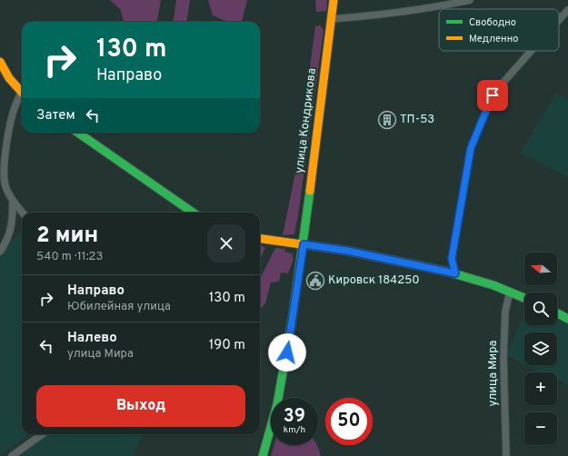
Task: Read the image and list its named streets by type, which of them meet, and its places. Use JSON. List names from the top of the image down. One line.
{"streets":{"street":["улица Кондрикова","улица Мира"]},"places":{"building":["ТП-53"],"public building":["Кировск 184250"]},"legend":["Свободно","Медленно"],"north":"left","page":{"turn":["130 m","Направо"],"then":"Затем","heading":["2 мин","540 m · 11:23"],"map_buttons":["+","−"],"list":[{"name":"Направо","note":"Юбилейная улица","value":"130 m"},{"name":"Налево","note":"улица Мира","value":"190 m"}],"buttons":"Выход","speed":"39 km/h","limit":"50"}}
